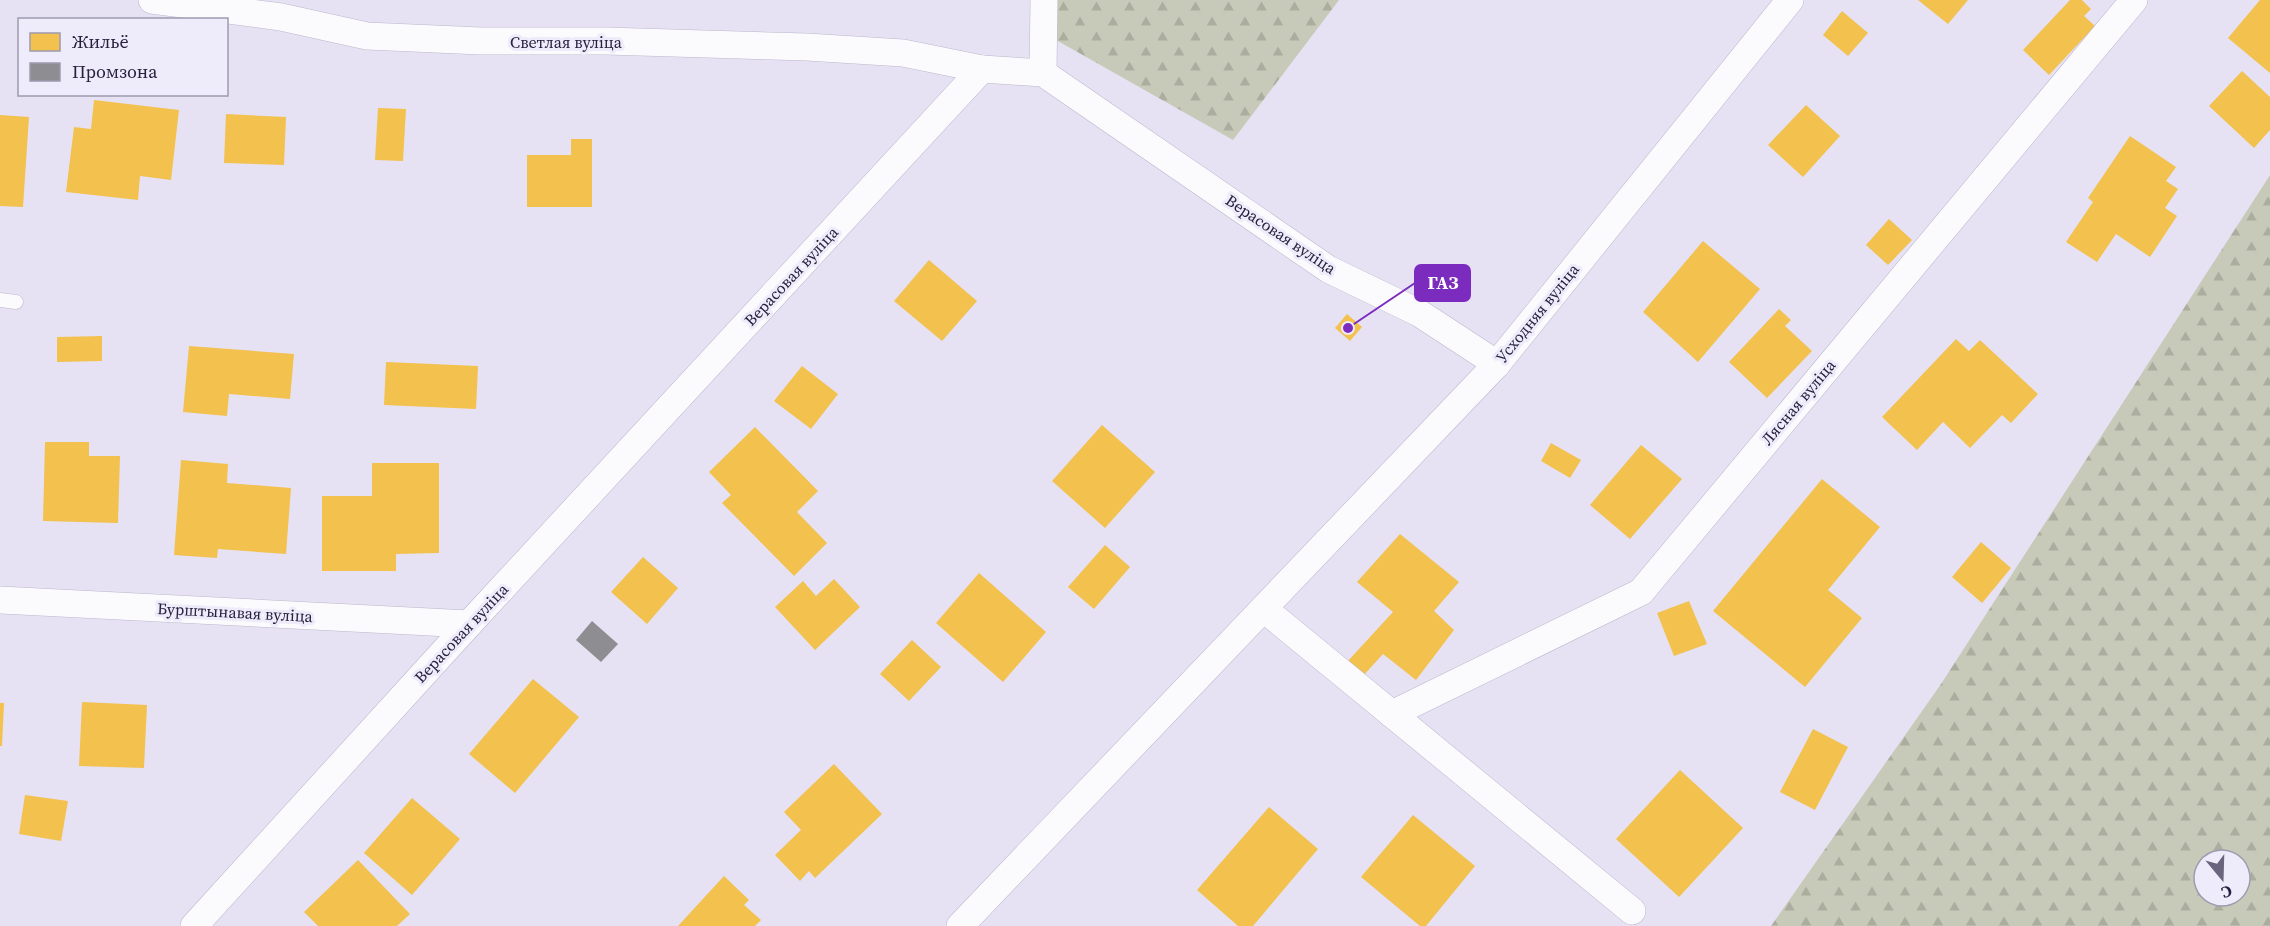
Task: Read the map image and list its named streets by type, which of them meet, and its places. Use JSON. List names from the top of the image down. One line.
{"streets":{"street":["Светлая вуліца","Верасовая вуліца","Усходняя вуліца","Лясная вуліца","Бурштынавая вуліца"]},"crossings":[["Светлая вуліца","Верасовая вуліца"],["Верасовая вуліца","Усходняя вуліца"],["Верасовая вуліца","Бурштынавая вуліца"]],"places":["ГАЗ"],"legend":["Жильё","Промзона"],"north":"bottom"}
